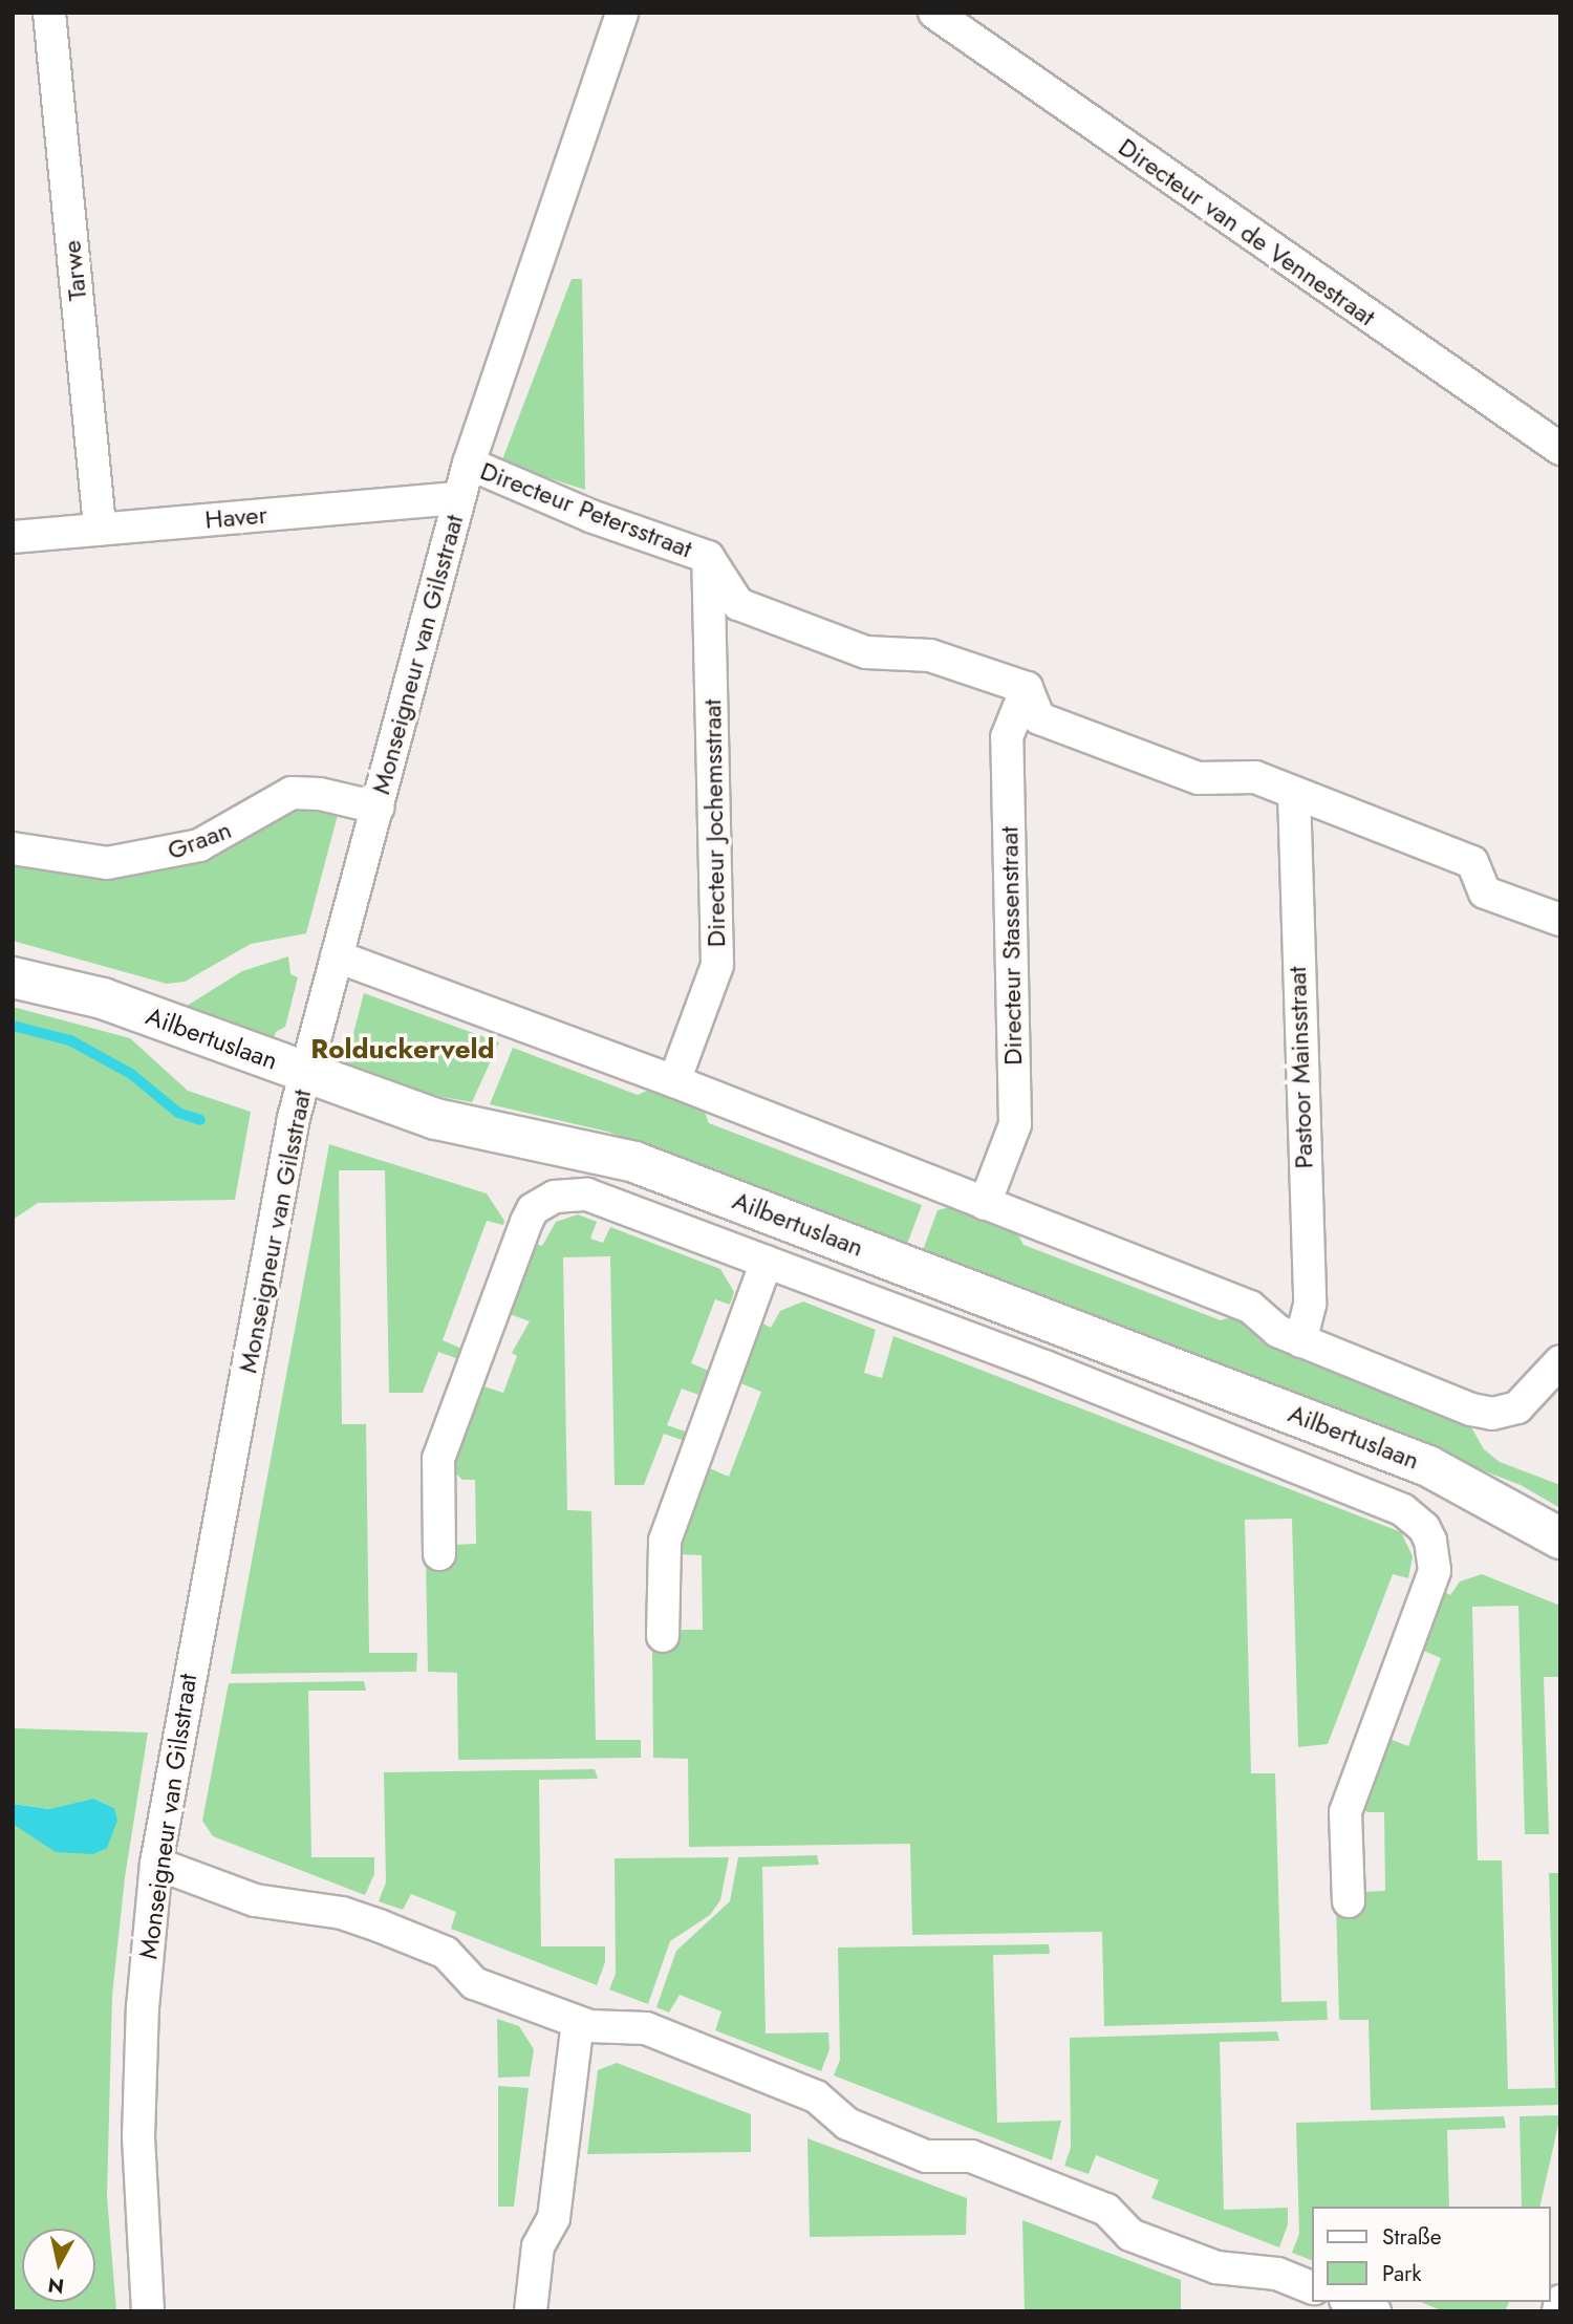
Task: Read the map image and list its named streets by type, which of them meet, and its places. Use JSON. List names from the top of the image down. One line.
{"streets":{"main road":["Ailbertuslaan"],"street":["Directeur van de Vennestraat","Tarwe","Directeur Petersstraat","Haver","Monseigneur van Gilsstraat","Directeur Jochemsstraat","Graan","Directeur Stassenstraat","Pastoor Mainsstraat"]},"crossings":[["Tarwe","Haver"],["Directeur Petersstraat","Monseigneur van Gilsstraat"],["Directeur Petersstraat","Directeur Jochemsstraat"],["Directeur Petersstraat","Directeur Stassenstraat"],["Haver","Monseigneur van Gilsstraat"],["Monseigneur van Gilsstraat","Graan"],["Monseigneur van Gilsstraat","Ailbertuslaan"]],"districts":["Rolduckerveld"],"legend":["Straße","Park"],"north":"bottom"}
